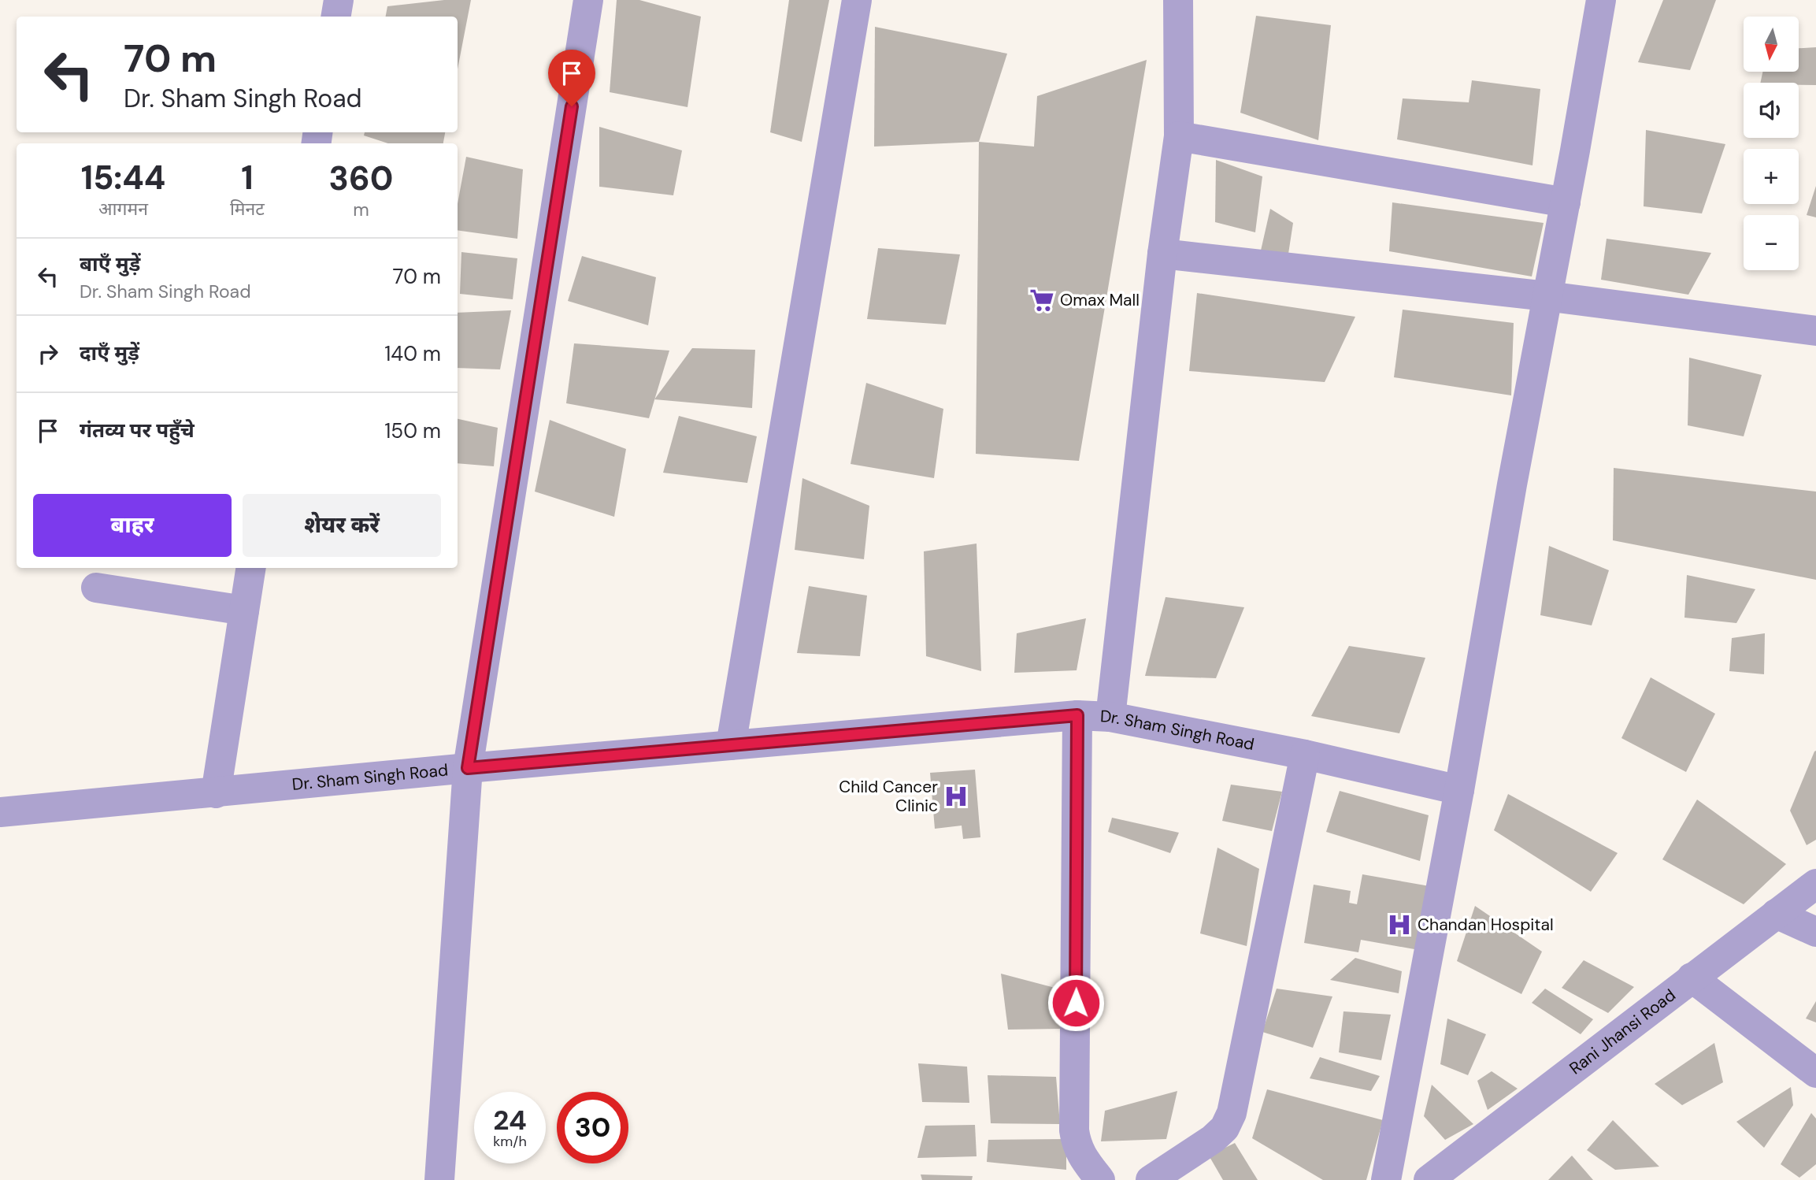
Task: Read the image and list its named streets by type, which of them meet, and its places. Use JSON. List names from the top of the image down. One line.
{"streets":{"street":["Dr. Sham Singh Road","Rani Jhansi Road"]},"places":{"supermarket":["Omax Mall"],"hospital":["Child Cancer Clinic","Chandan Hospital"]},"north":"bottom","page":{"map_buttons":["+","−"],"turn":["70 m","Dr. Sham Singh Road"],"eta":["15:44","आगमन","1","मिनट","360","m"],"list":[{"name":"बाएँ मुड़ें","note":"Dr. Sham Singh Road","value":"70 m"},{"name":"दाएँ मुड़ें","value":"140 m"},{"name":"गंतव्य पर पहुँचे","value":"150 m"}],"buttons":["बाहर","शेयर करें"],"speed":"24 km/h","limit":"30"}}
